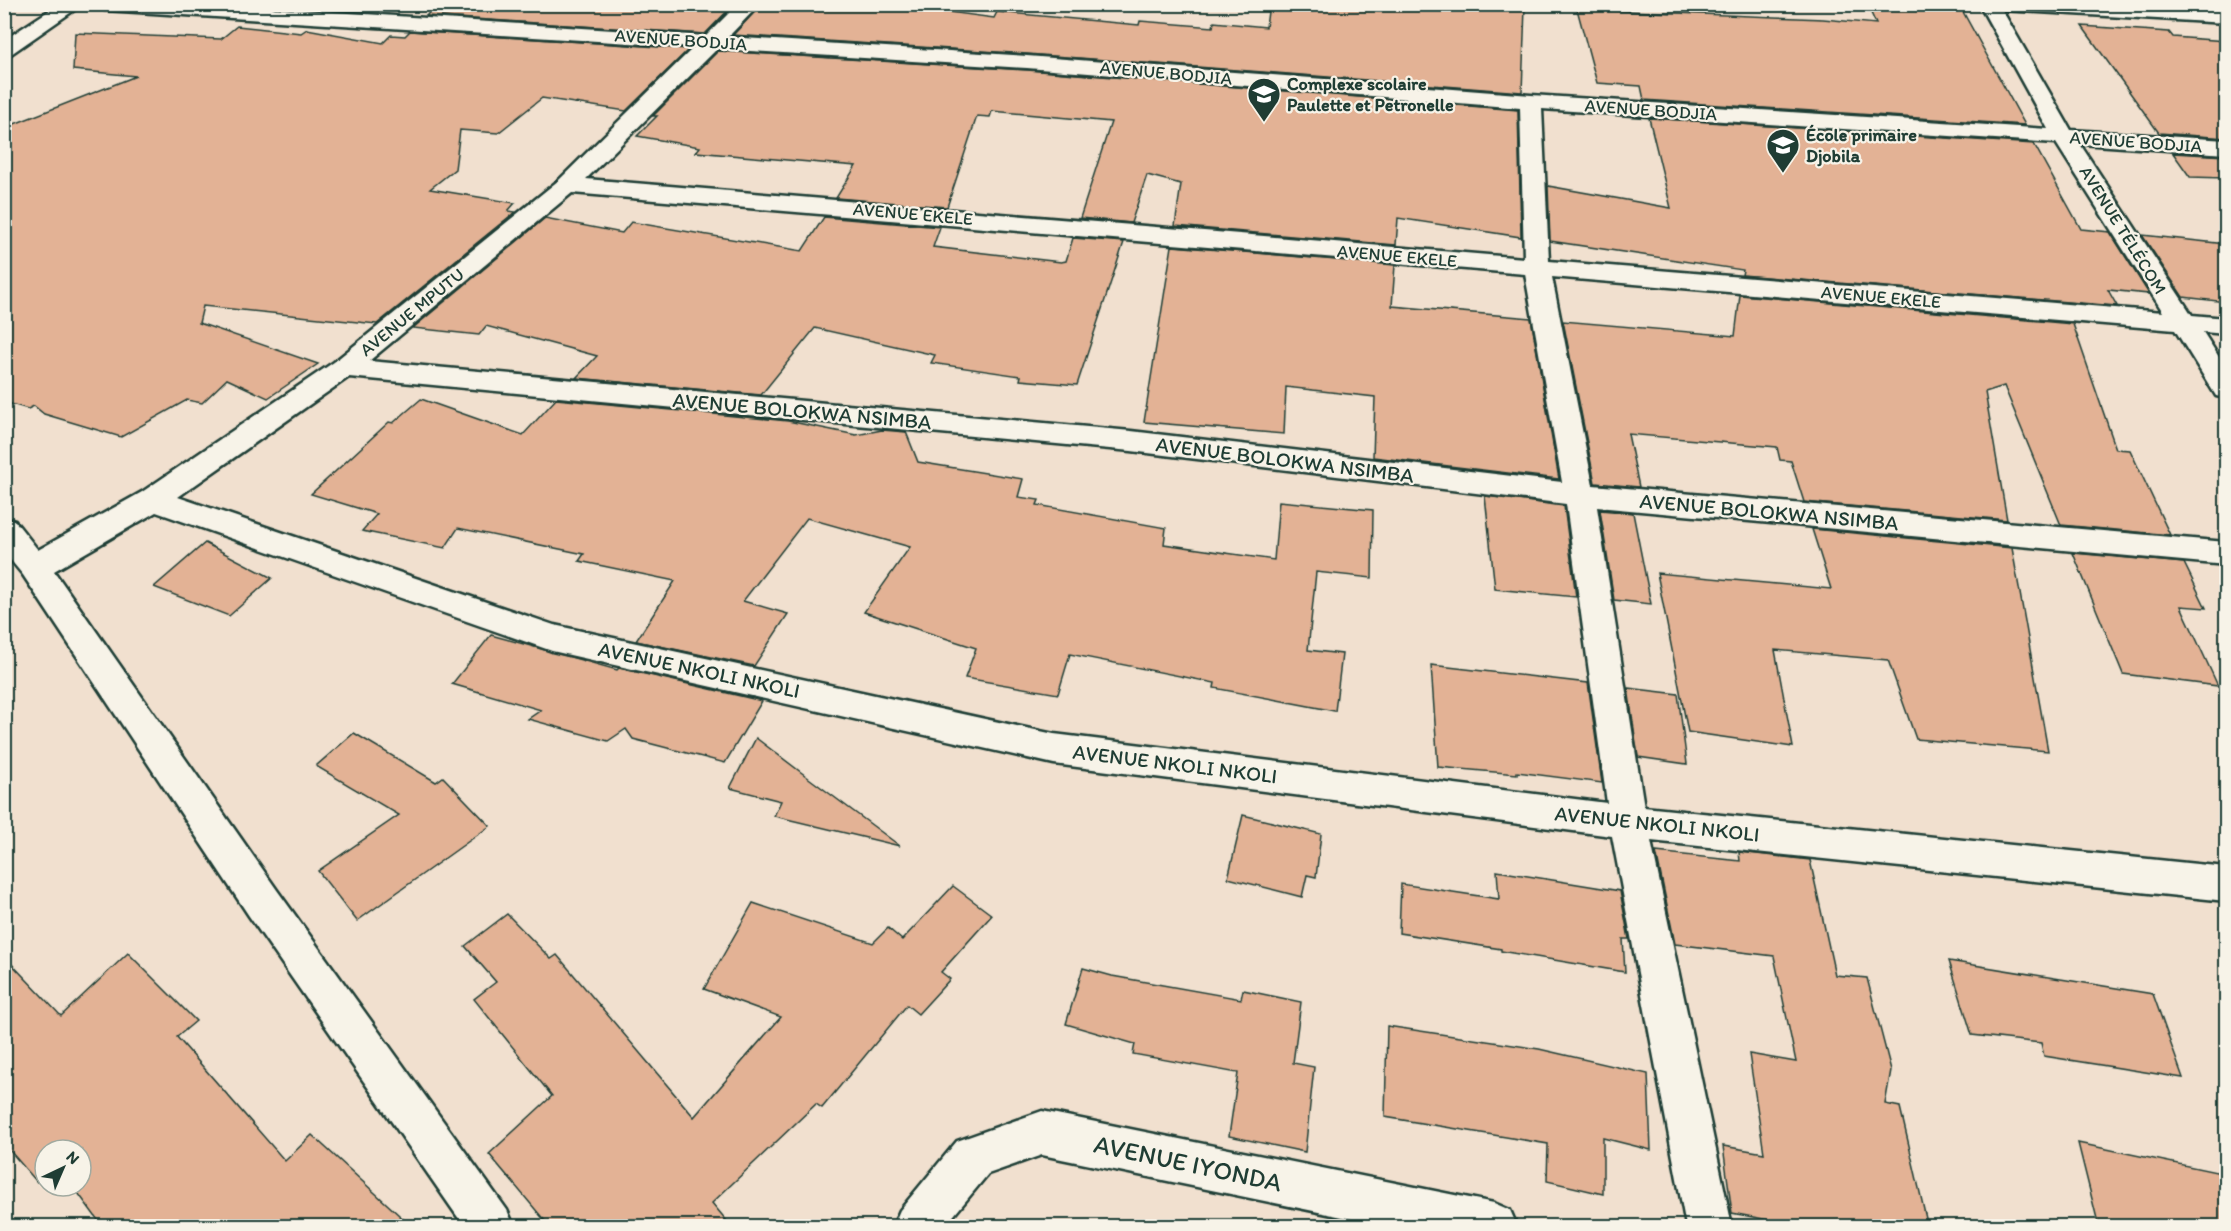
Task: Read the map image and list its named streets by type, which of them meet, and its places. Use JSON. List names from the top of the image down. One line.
{"streets":{"street":["AVENUE BODJIA","AVENUE EKELE","AVENUE TÉLÉCOM","AVENUE MPUTU","AVENUE BOLOKWA NSIMBA","AVENUE NKOLI NKOLI","AVENUE IYONDA"]},"crossings":[["AVENUE BODJIA","AVENUE TÉLÉCOM"],["AVENUE BODJIA","AVENUE MPUTU"],["AVENUE EKELE","AVENUE TÉLÉCOM"],["AVENUE EKELE","AVENUE MPUTU"],["AVENUE MPUTU","AVENUE BOLOKWA NSIMBA"],["AVENUE MPUTU","AVENUE NKOLI NKOLI"]],"places":{"school or university":["Complexe scolaire Paulette et Petronelle","École primaire Djobila"]},"north":"top right"}
